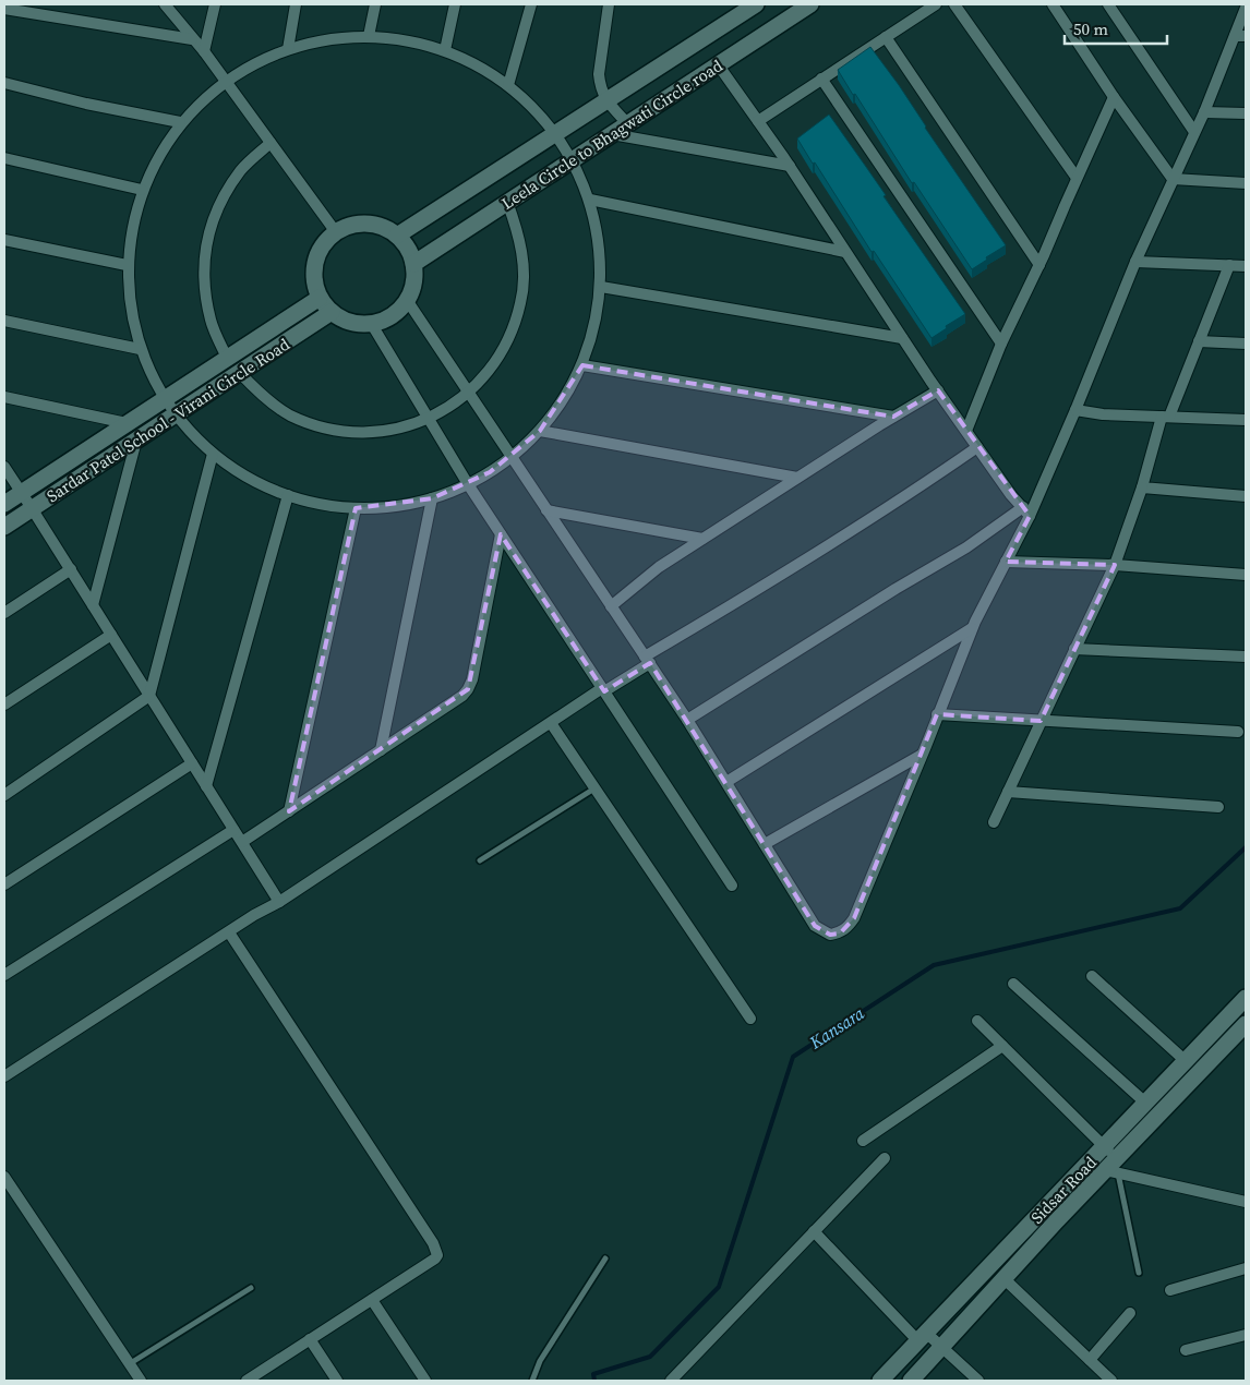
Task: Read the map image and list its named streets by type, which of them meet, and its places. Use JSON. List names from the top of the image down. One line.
{"streets":{"street":["Leela Circle to Bhagwati Circle road","Sardar Patel School - Virani Circle Road","Sidsar Road"]},"crossings":[["Leela Circle to Bhagwati Circle road","Sardar Patel School - Virani Circle Road"]],"water":["Kansara"],"scale_bar":"50 m"}
